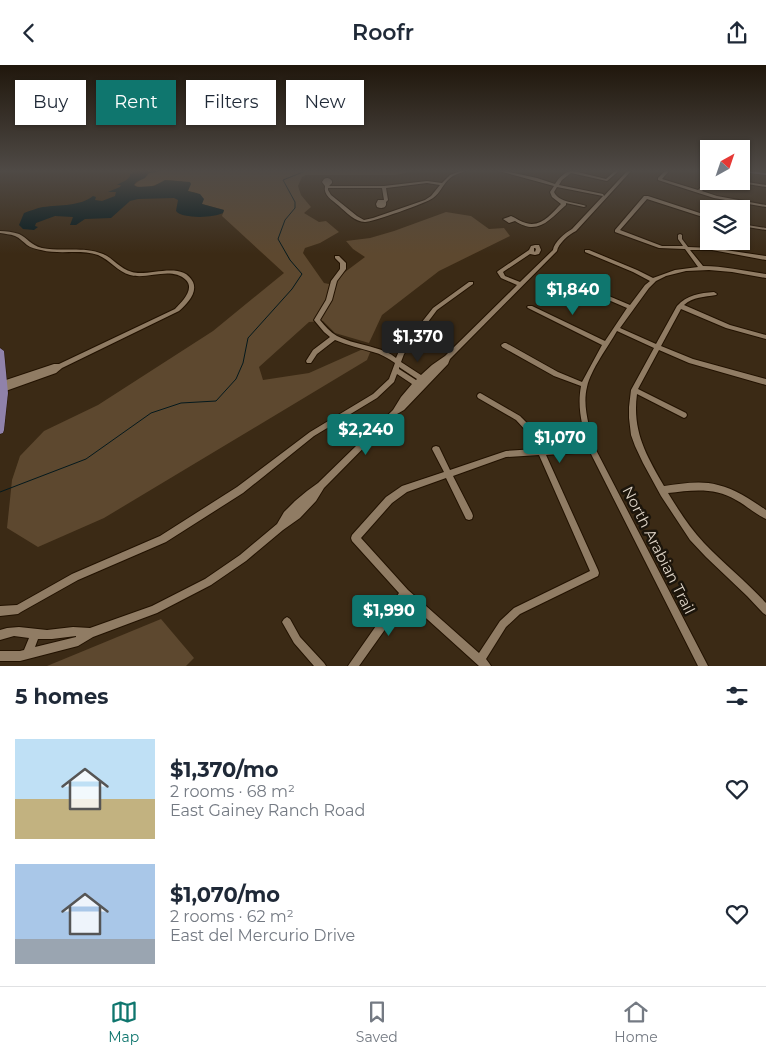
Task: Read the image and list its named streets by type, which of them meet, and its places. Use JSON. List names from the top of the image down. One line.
{"streets":{"street":["North Arabian Trail"]},"north":"top right","page":{"header":"Roofr","chip":["Buy","Rent","Filters","New"],"price":["$1,840","$1,370","$2,240","$1,070","$1,990"],"heading":"5 homes","list":[{"name":"$1,370/mo","note":"2 rooms · 68 m² · East Gainey Ranch Road"},{"name":"$1,070/mo","note":"2 rooms · 62 m² · East del Mercurio Drive"}],"tabs":["Map","Saved","Home"]}}
